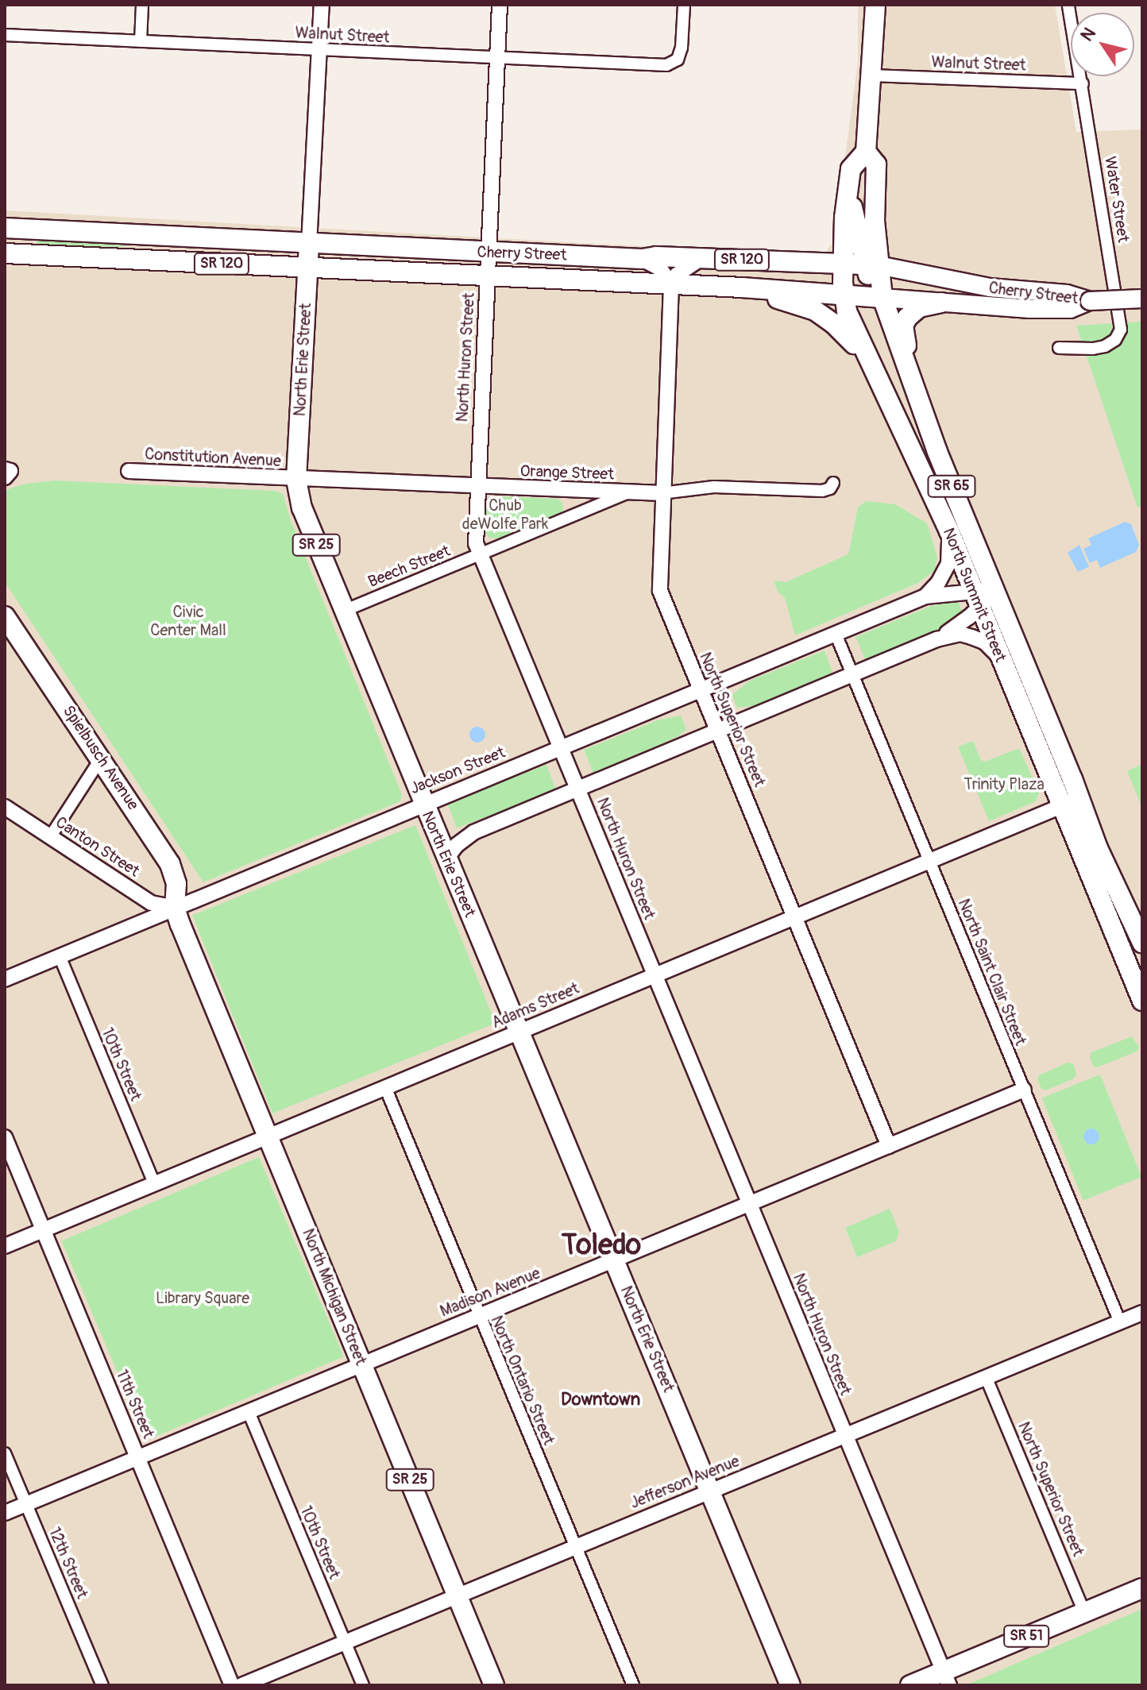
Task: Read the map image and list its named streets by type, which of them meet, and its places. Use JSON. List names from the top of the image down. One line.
{"streets":{"main road":["Cherry Street","SR 120","North Erie Street","SR 65","SR 25","North Summit Street","Spielbusch Avenue","North Michigan Street","SR 51"],"street":["Walnut Street","Water Street","North Huron Street","Constitution Avenue","Orange Street","Beech Street","North Superior Street","Jackson Street","Canton Street","North Saint Clair Street","Adams Street","10th Street","Madison Avenue","North Ontario Street","11th Street","Jefferson Avenue","12th Street"]},"crossings":[["Walnut Street","Water Street"],["Walnut Street","North Huron Street"],["Walnut Street","North Erie Street"],["Walnut Street","North Summit Street"],["Cherry Street","North Huron Street"],["Cherry Street","North Erie Street"],["Cherry Street","North Summit Street"],["Cherry Street","North Superior Street"],["North Huron Street","Orange Street"],["North Huron Street","Beech Street"],["North Huron Street","Jackson Street"],["North Huron Street","Adams Street"],["North Huron Street","Madison Avenue"],["North Huron Street","Jefferson Avenue"],["North Huron Street","SR 51"],["North Erie Street","Constitution Avenue"],["North Erie Street","Orange Street"],["North Erie Street","Beech Street"],["North Erie Street","Jackson Street"],["North Erie Street","Adams Street"],["North Erie Street","Madison Avenue"],["North Erie Street","Jefferson Avenue"],["Constitution Avenue","Orange Street"],["Orange Street","Beech Street"],["Orange Street","North Superior Street"],["North Summit Street","Jackson Street"],["North Summit Street","Adams Street"],["North Superior Street","Jackson Street"],["North Superior Street","Adams Street"],["North Superior Street","Madison Avenue"],["North Superior Street","Jefferson Avenue"],["North Superior Street","SR 51"],["Spielbusch Avenue","Jackson Street"],["Spielbusch Avenue","Canton Street"],["Spielbusch Avenue","North Michigan Street"],["Jackson Street","Canton Street"],["Jackson Street","North Saint Clair Street"],["Jackson Street","10th Street"],["Jackson Street","North Michigan Street"],["Canton Street","North Michigan Street"],["North Saint Clair Street","Adams Street"],["North Saint Clair Street","Madison Avenue"],["North Saint Clair Street","Jefferson Avenue"],["Adams Street","10th Street"],["Adams Street","North Michigan Street"],["Adams Street","North Ontario Street"],["Adams Street","11th Street"],["10th Street","Madison Avenue"],["10th Street","Jefferson Avenue"],["Madison Avenue","North Michigan Street"],["Madison Avenue","North Ontario Street"],["Madison Avenue","11th Street"],["Madison Avenue","12th Street"],["North Michigan Street","Jefferson Avenue"],["North Ontario Street","Jefferson Avenue"]],"districts":["Toledo","Downtown"],"parks":["Chub deWolfe Park","Civic Center Mall","Trinity Plaza","Library Square"],"north":"top left"}
